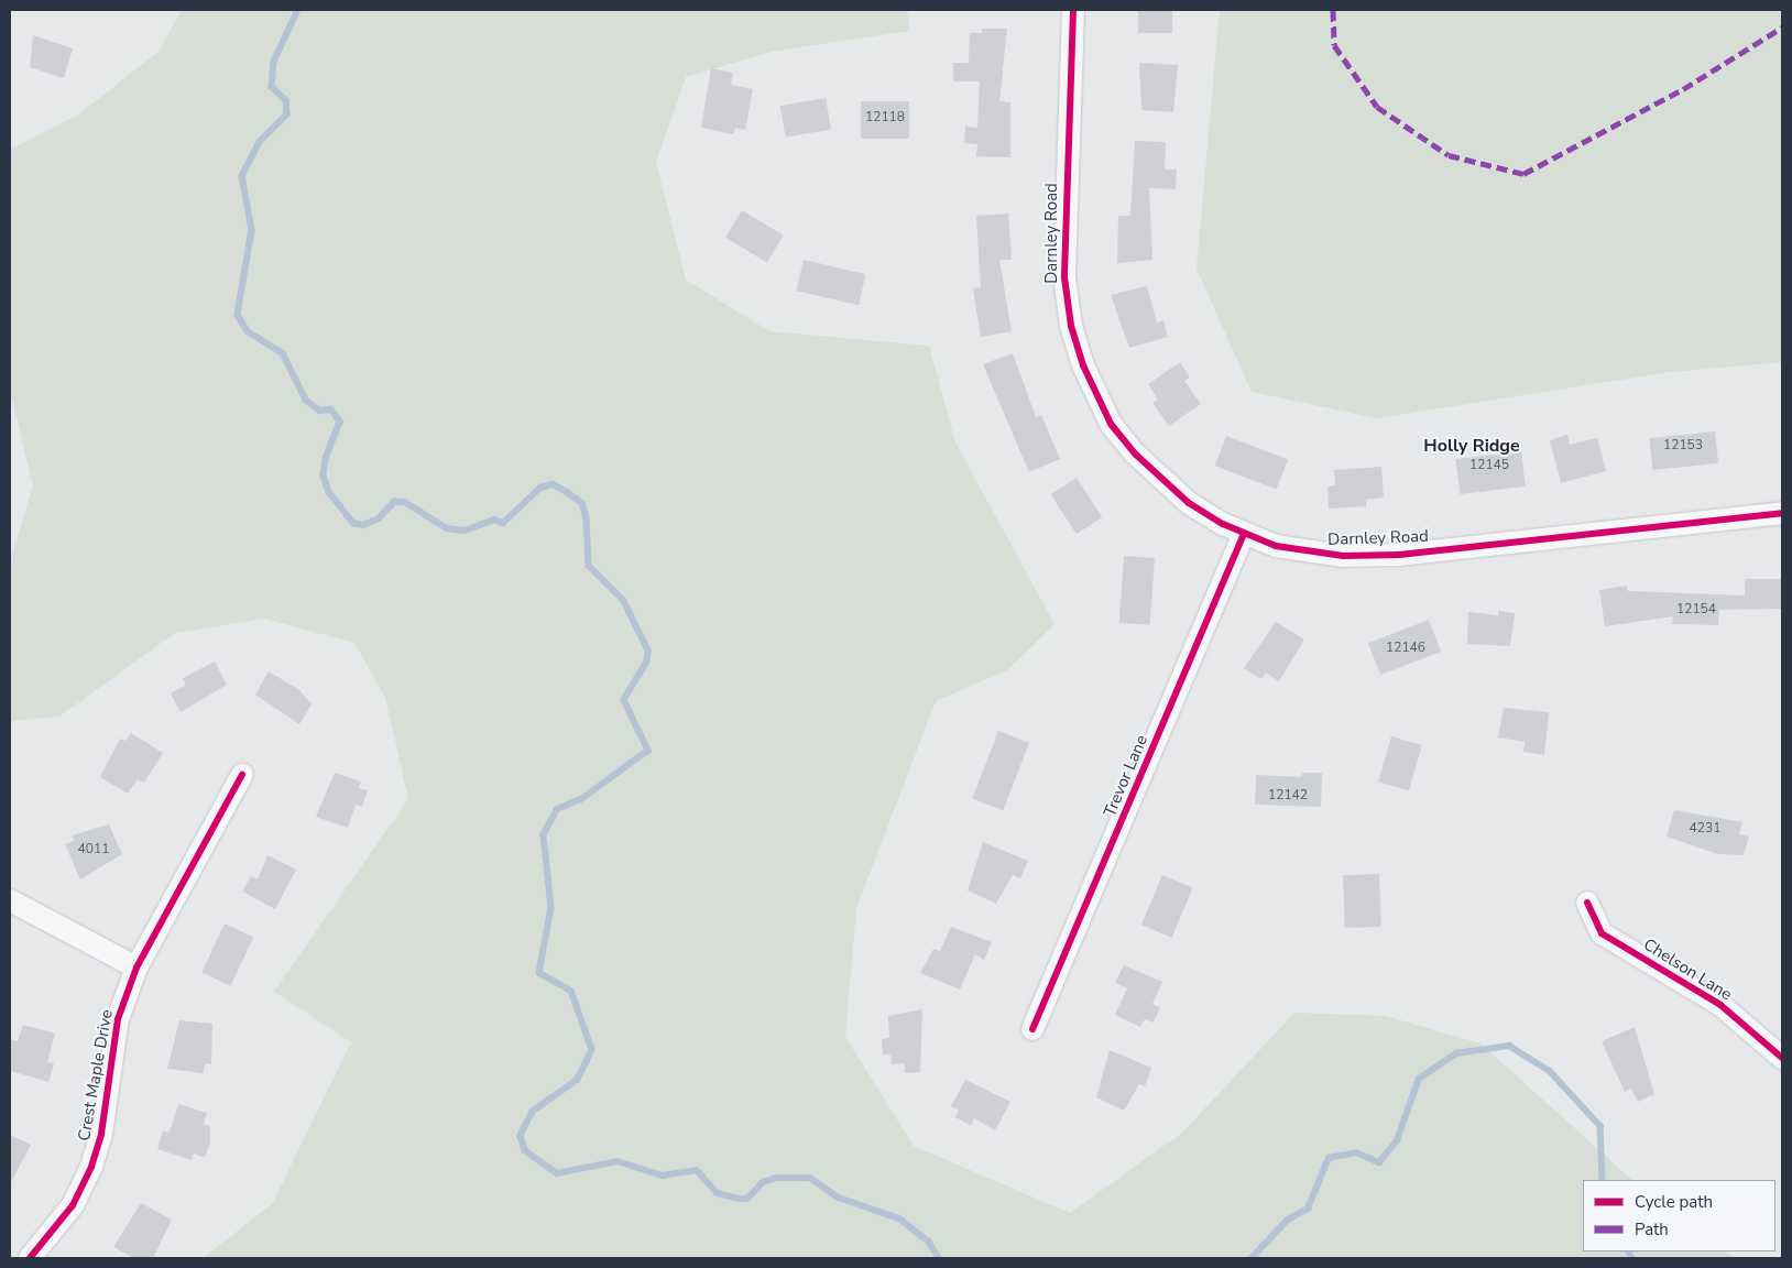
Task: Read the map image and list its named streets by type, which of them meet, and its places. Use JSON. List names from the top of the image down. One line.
{"streets":{"street":["Darnley Road","Trevor Lane","Chelson Lane","Crest Maple Drive"]},"crossings":[["Darnley Road","Trevor Lane"]],"districts":["Holly Ridge"],"house_numbers":["12118","12153","12145","12154","12146","12142","4231","4011"],"legend":["Cycle path","Path"]}
